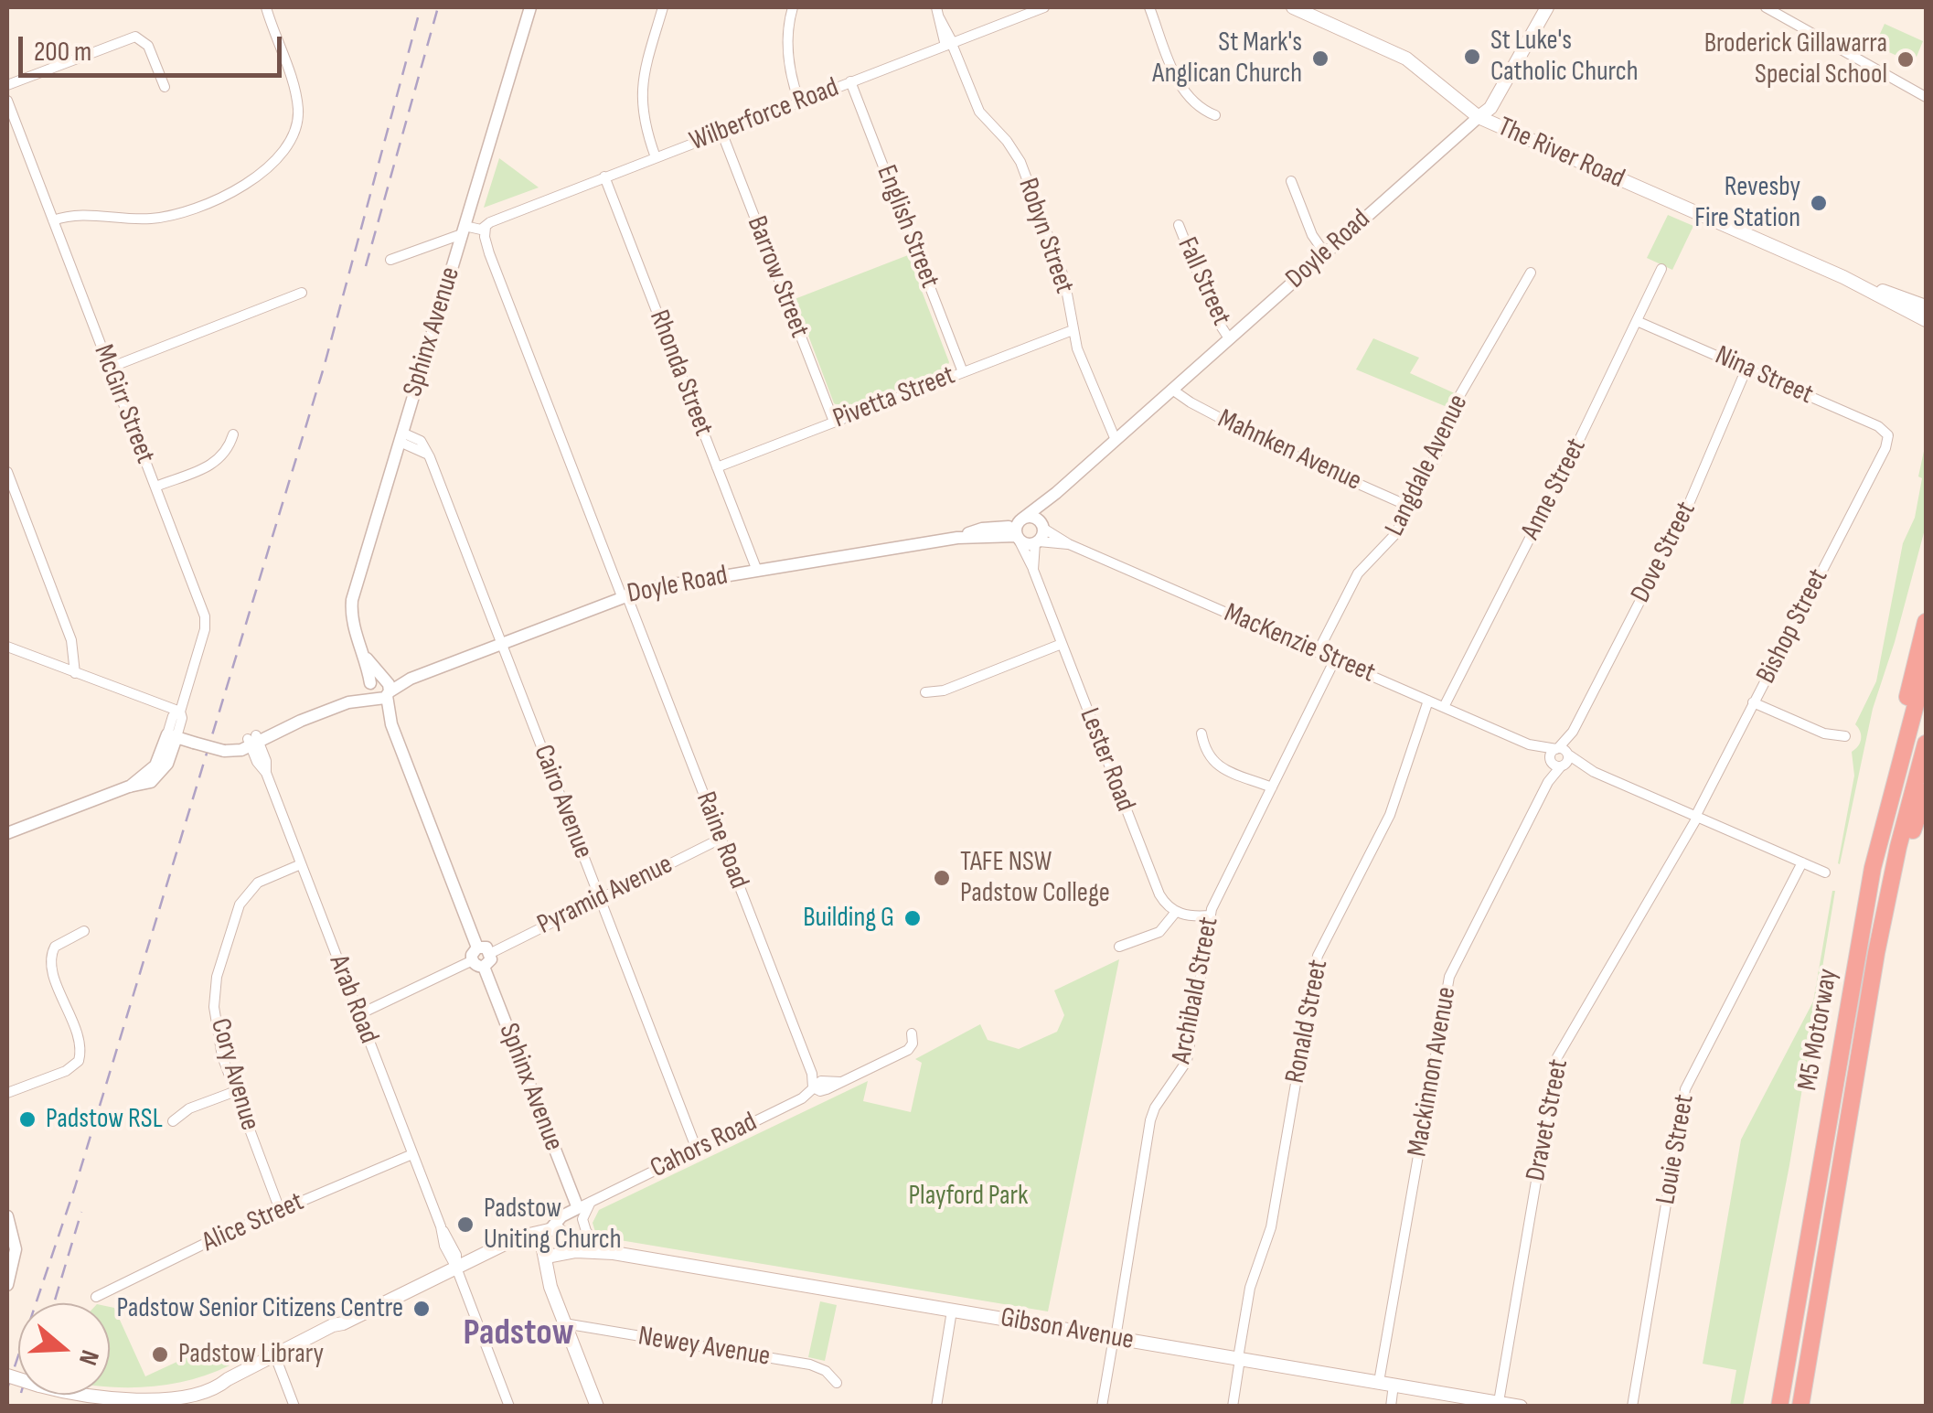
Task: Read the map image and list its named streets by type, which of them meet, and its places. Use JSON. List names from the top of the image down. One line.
{"streets":{"highway":["M5 Motorway"],"main road":["The River Road","Cahors Road","Gibson Avenue"],"street":["Wilberforce Road","English Street","Robyn Street","Doyle Road","Barrow Street","Fall Street","Sphinx Avenue","Rhonda Street","Nina Street","Pivetta Street","McGirr Street","Mahnken Avenue","Langdale Avenue","Anne Street","Dove Street","Bishop Street","MacKenzie Street","Lester Road","Cairo Avenue","Raine Road","Pyramid Avenue","Archibald Street","Arab Road","Ronald Street","Mackinnon Avenue","Cory Avenue","Dravet Street","Louie Street","Alice Street","Newey Avenue"]},"crossings":[["Wilberforce Road","English Street"],["Wilberforce Road","Robyn Street"],["Wilberforce Road","Barrow Street"],["Wilberforce Road","Sphinx Avenue"],["Wilberforce Road","Rhonda Street"],["Wilberforce Road","Raine Road"],["The River Road","Doyle Road"],["English Street","Pivetta Street"],["Robyn Street","Doyle Road"],["Robyn Street","Pivetta Street"],["Doyle Road","Fall Street"],["Doyle Road","Sphinx Avenue"],["Doyle Road","Rhonda Street"],["Doyle Road","Mahnken Avenue"],["Doyle Road","MacKenzie Street"],["Doyle Road","Lester Road"],["Doyle Road","Cairo Avenue"],["Doyle Road","Raine Road"],["Doyle Road","Arab Road"],["Barrow Street","Pivetta Street"],["Sphinx Avenue","Cairo Avenue"],["Sphinx Avenue","Pyramid Avenue"],["Sphinx Avenue","Cahors Road"],["Rhonda Street","Pivetta Street"],["Nina Street","Anne Street"],["Nina Street","Dove Street"],["Nina Street","Bishop Street"],["Mahnken Avenue","Langdale Avenue"],["Langdale Avenue","MacKenzie Street"],["Anne Street","MacKenzie Street"],["Dove Street","MacKenzie Street"],["Bishop Street","MacKenzie Street"],["Bishop Street","Dravet Street"],["MacKenzie Street","Lester Road"],["MacKenzie Street","Archibald Street"],["MacKenzie Street","Ronald Street"],["MacKenzie Street","Mackinnon Avenue"],["MacKenzie Street","Dravet Street"],["MacKenzie Street","Louie Street"],["Cairo Avenue","Pyramid Avenue"],["Cairo Avenue","Cahors Road"],["Raine Road","Pyramid Avenue"],["Raine Road","Cahors Road"],["Archibald Street","Gibson Avenue"],["Arab Road","Cory Avenue"],["Arab Road","Cahors Road"],["Arab Road","Alice Street"],["Ronald Street","Gibson Avenue"],["Mackinnon Avenue","Gibson Avenue"],["Cory Avenue","Alice Street"],["Dravet Street","Gibson Avenue"],["Cahors Road","Gibson Avenue"]],"districts":["Padstow"],"parks":["Playford Park"],"places":["St Luke's Catholic Church","St Mark's Anglican Church","Broderick Gillawarra Special School","Revesby Fire Station","TAFE NSW Padstow College","Building G","Padstow RSL","Padstow Uniting Church","Padstow Senior Citizens Centre","Padstow Library"],"scale_bar":"200 m","north":"right"}
